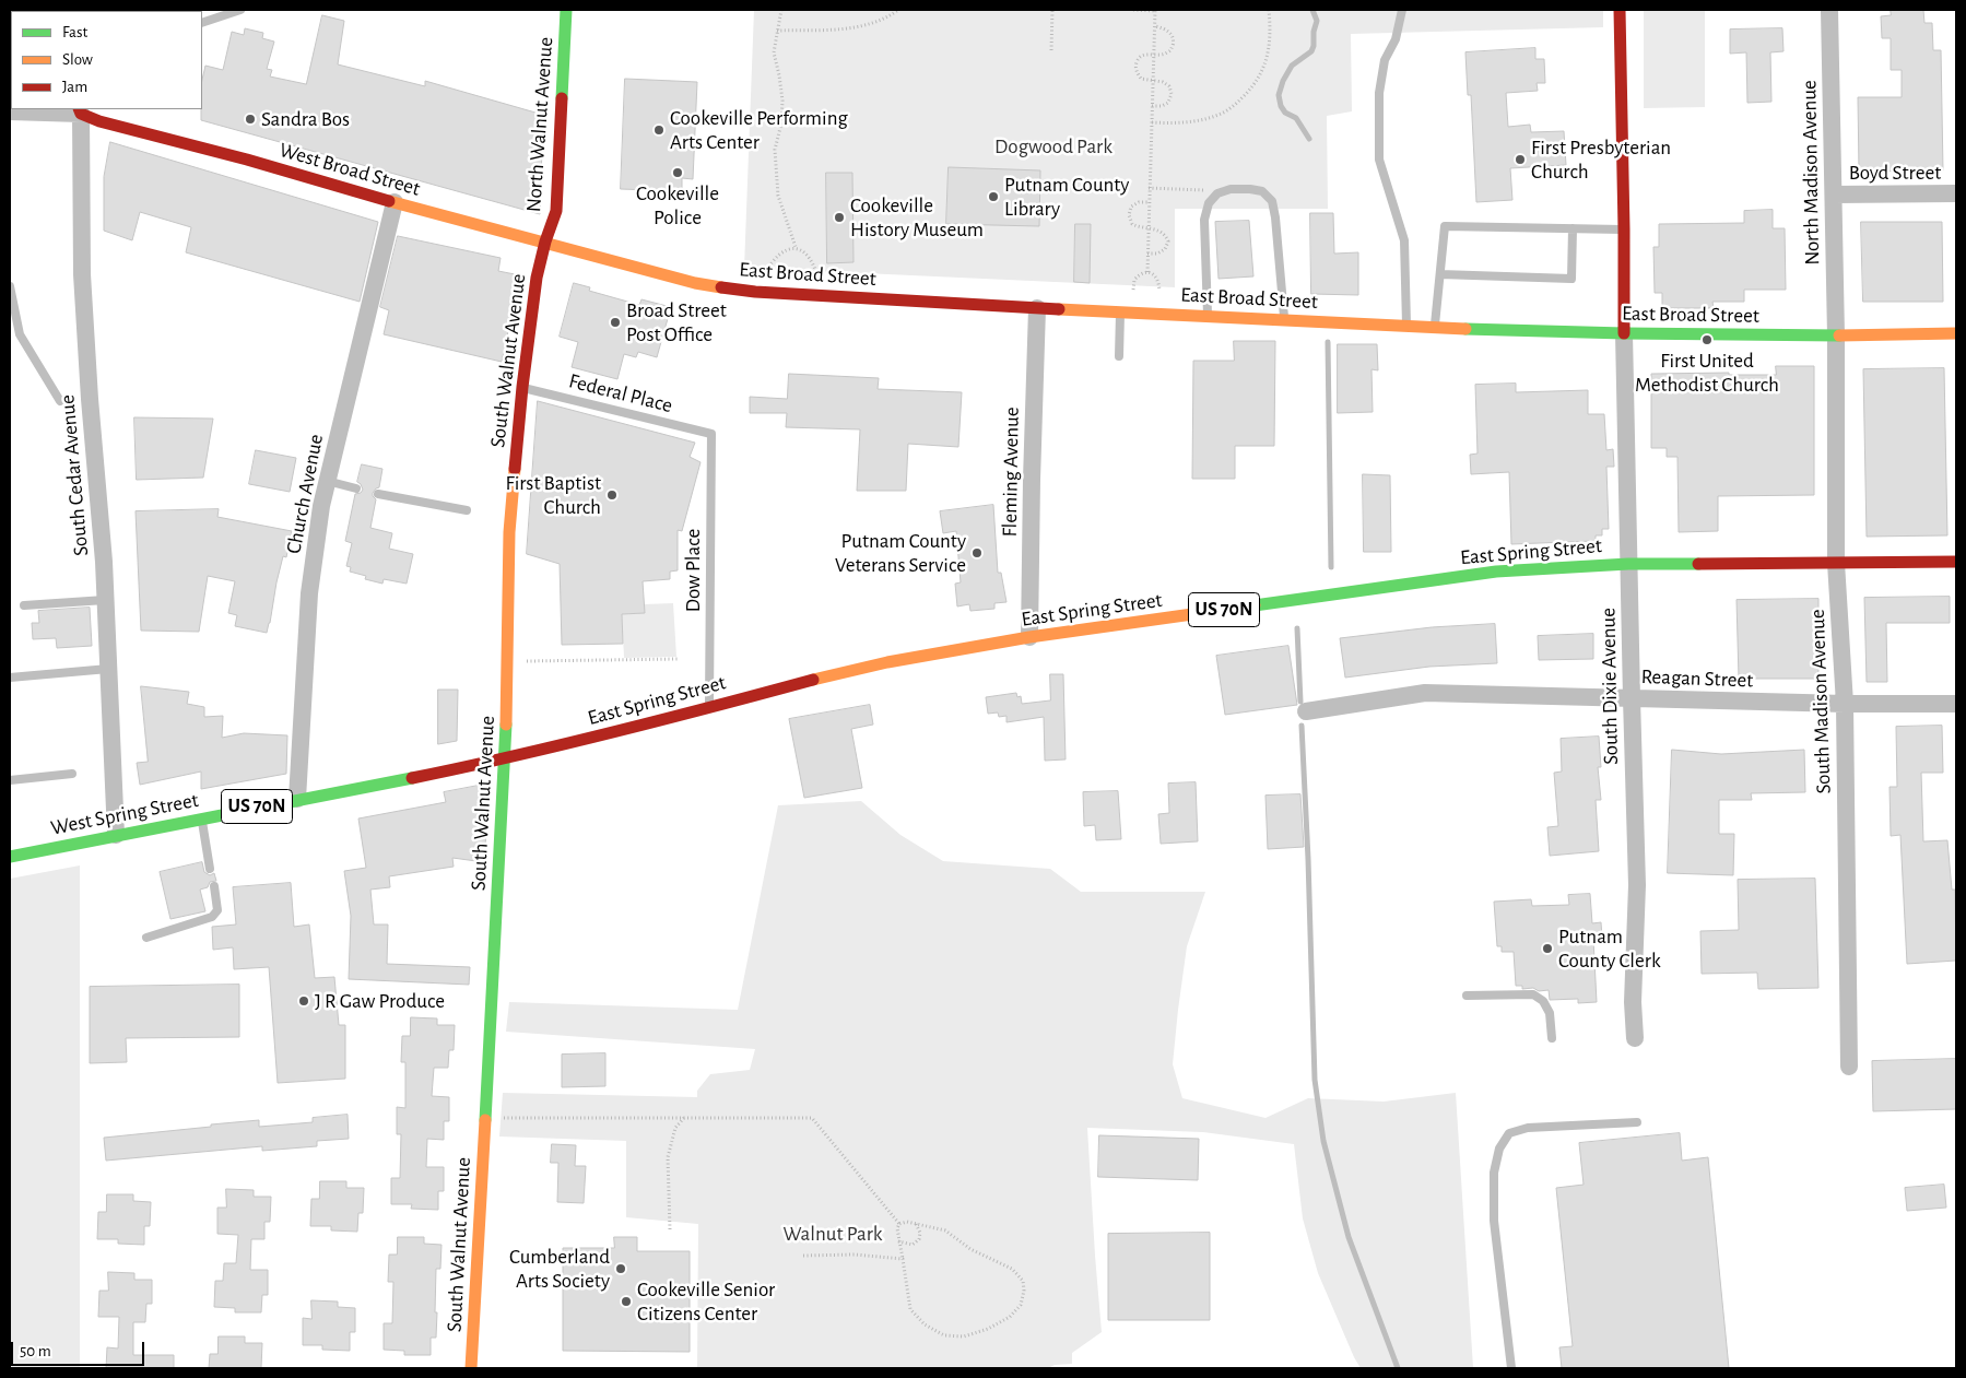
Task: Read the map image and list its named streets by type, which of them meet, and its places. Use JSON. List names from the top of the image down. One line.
{"streets":{"street":["North Walnut Avenue","West Broad Street","North Madison Avenue","Boyd Street","East Broad Street","South Walnut Avenue","Fleming Avenue","South Cedar Avenue","Church Avenue","East Spring Street","US 70N","Reagan Street","South Dixie Avenue","South Madison Avenue","West Spring Street"],"lane":["Federal Place","Dow Place"]},"crossings":[["North Walnut Avenue","West Broad Street"],["North Walnut Avenue","East Broad Street"],["North Walnut Avenue","South Walnut Avenue"],["West Broad Street","East Broad Street"],["West Broad Street","South Walnut Avenue"],["West Broad Street","South Cedar Avenue"],["West Broad Street","Church Avenue"],["North Madison Avenue","Boyd Street"],["North Madison Avenue","East Broad Street"],["North Madison Avenue","South Madison Avenue"],["East Broad Street","South Walnut Avenue"],["East Broad Street","Fleming Avenue"],["East Broad Street","South Dixie Avenue"],["East Broad Street","South Madison Avenue"],["South Walnut Avenue","Federal Place"],["South Walnut Avenue","East Spring Street"],["South Walnut Avenue","West Spring Street"],["Federal Place","Dow Place"],["Fleming Avenue","East Spring Street"],["South Cedar Avenue","West Spring Street"],["Church Avenue","West Spring Street"],["East Spring Street","Dow Place"],["East Spring Street","South Dixie Avenue"],["East Spring Street","South Madison Avenue"],["East Spring Street","West Spring Street"],["Reagan Street","South Dixie Avenue"],["Reagan Street","South Madison Avenue"]],"parks":["Dogwood Park","Walnut Park"],"places":["Sandra Bos","Cookeville Performing Arts Center","First Presbyterian Church","Cookeville Police","Putnam County Library","Cookeville History Museum","Broad Street Post Office","First United Methodist Church","First Baptist Church","Putnam County Veterans Service","Putnam County Clerk","J R Gaw Produce","Cumberland Arts Society","Cookeville Senior Citizens Center"],"legend":["Fast","Slow","Jam"],"scale_bar":"50 m"}
